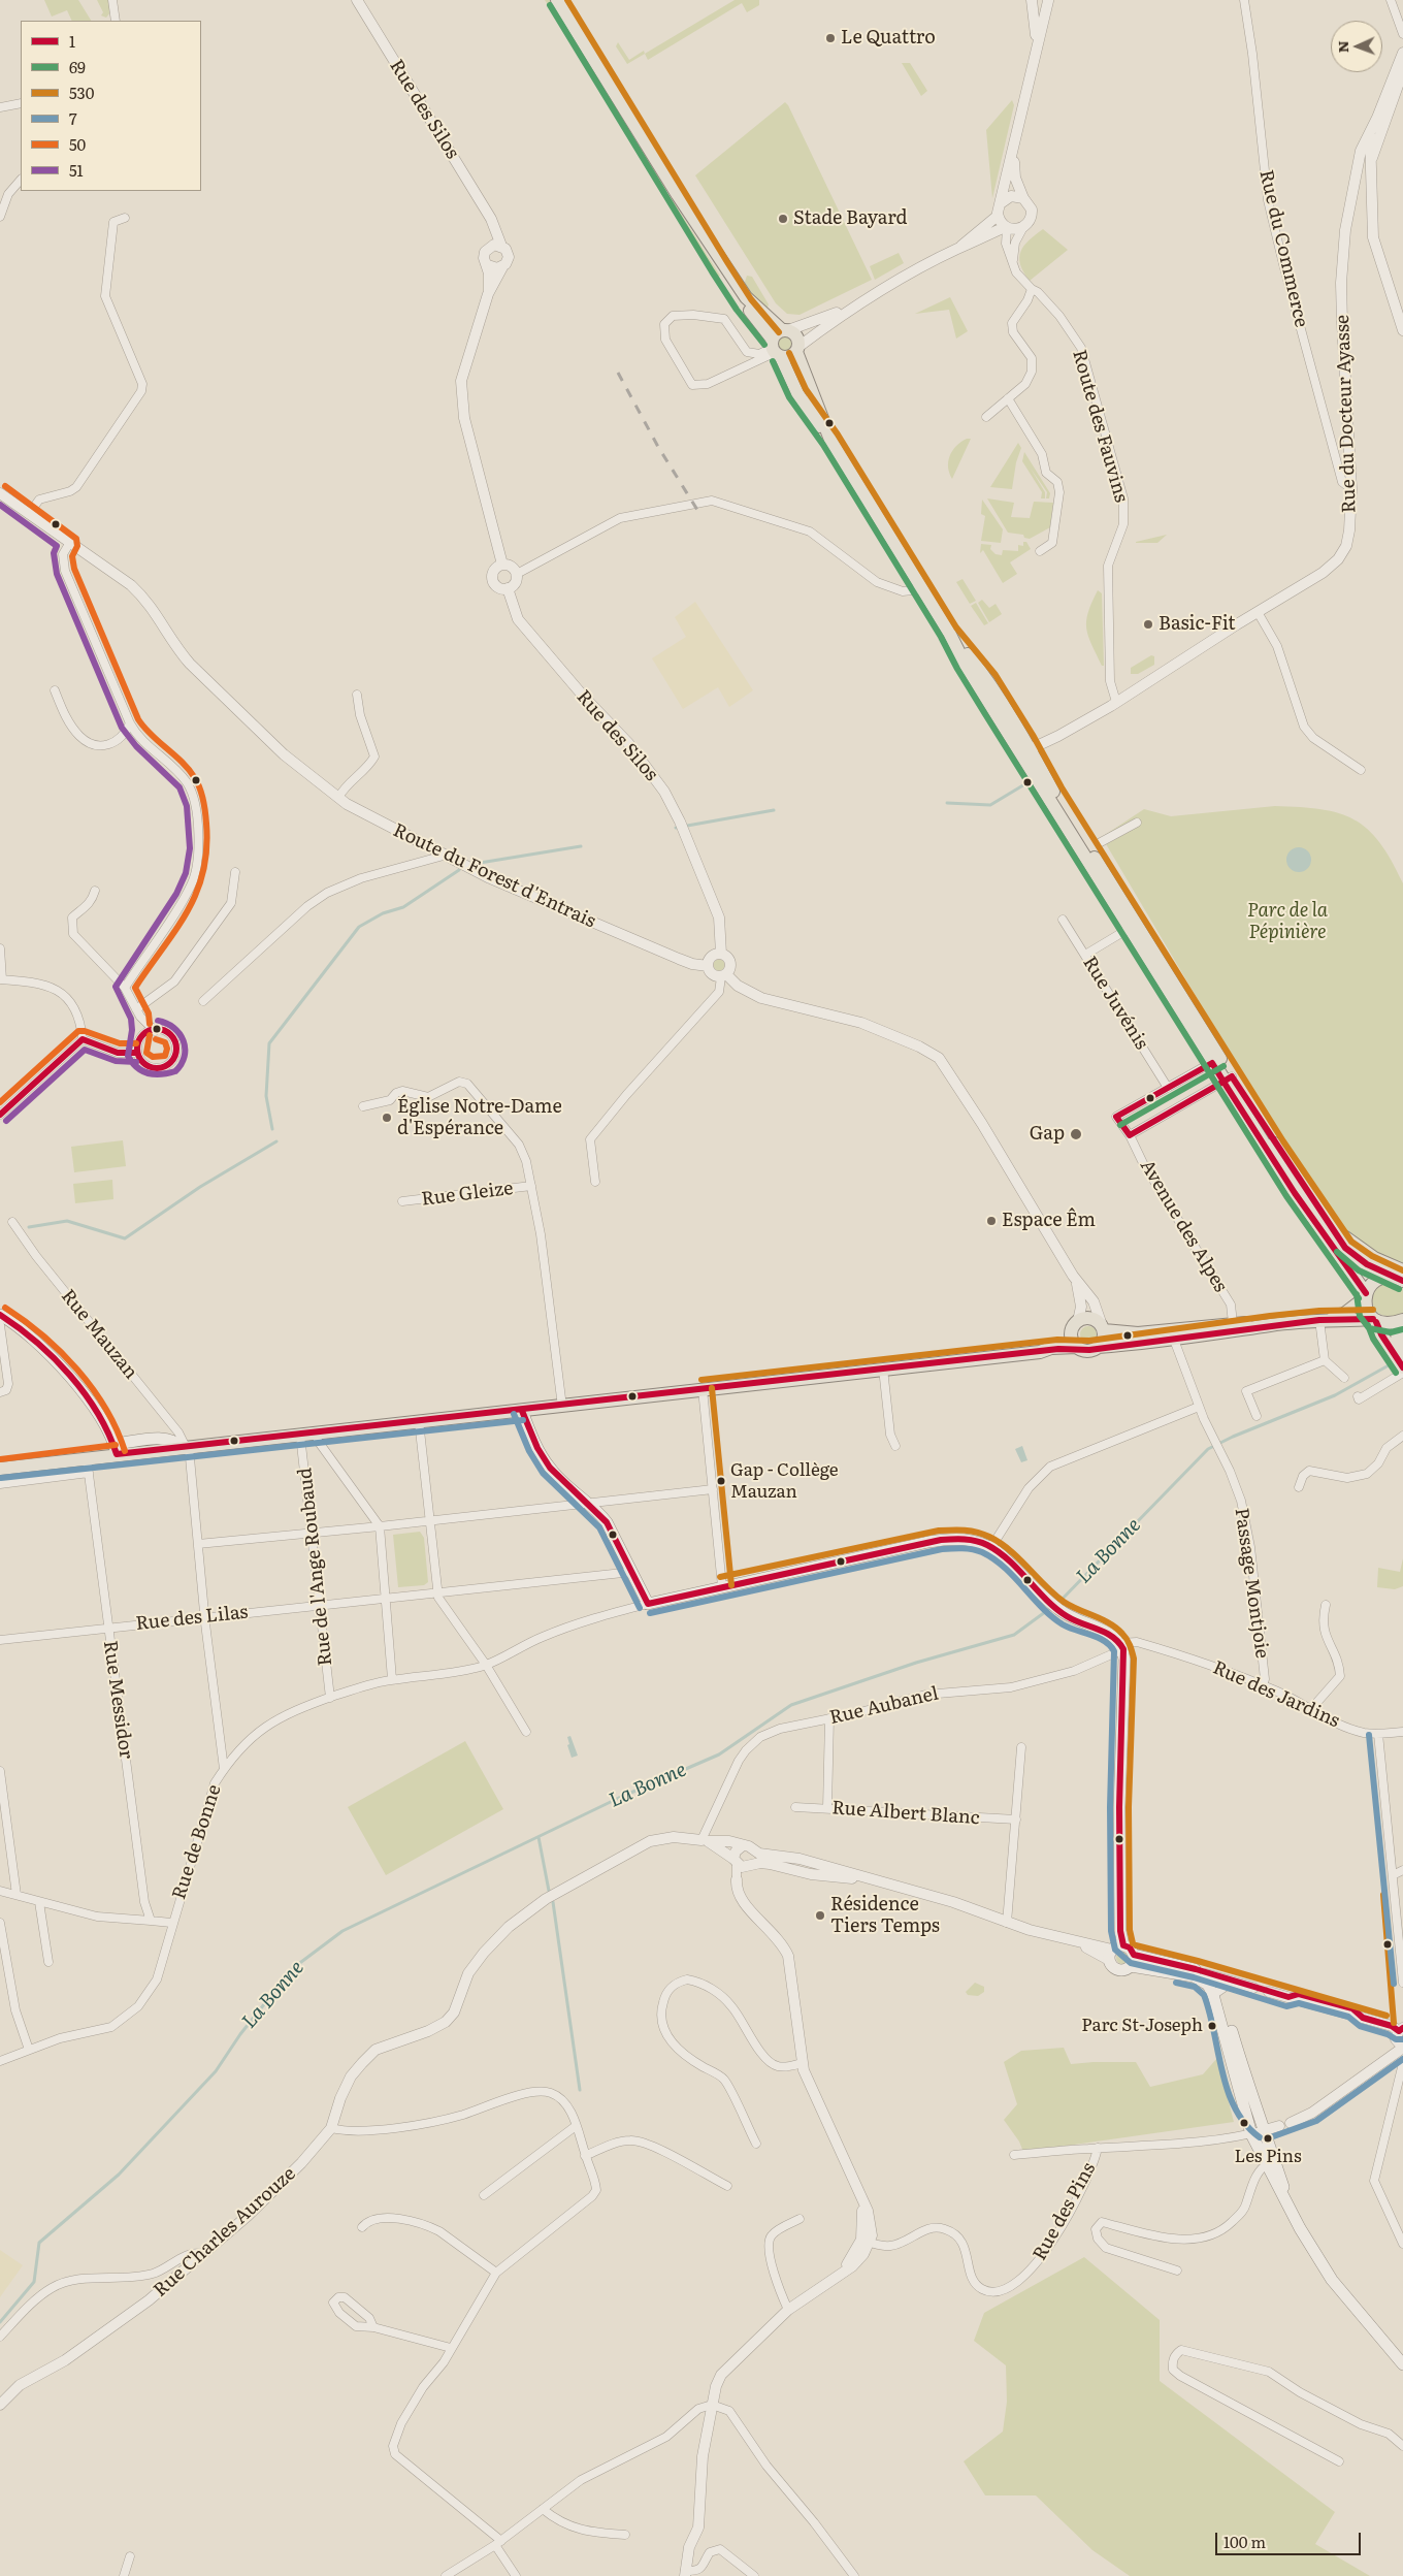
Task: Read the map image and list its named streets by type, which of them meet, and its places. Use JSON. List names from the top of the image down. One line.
{"streets":{"main road":["Rue des Jardins"],"street":["Rue des Silos","Rue du Commerce","Rue du Docteur Ayasse","Route des Fauvins","Route du Forest d'Entrais","Rue Juvénis","Rue Gleize","Avenue des Alpes","Rue Mauzan","Rue de l'Ange Roubaud","Passage Montjoie","Rue des Lilas","Rue Messidor","Rue Aubanel","Rue Albert Blanc","Rue de Bonne","Rue des Pins","Rue Charles Aurouze"]},"crossings":[["Rue des Silos","Route du Forest d'Entrais"],["Rue du Commerce","Rue du Docteur Ayasse"],["Rue du Docteur Ayasse","Route des Fauvins"],["Rue Juvénis","Avenue des Alpes"],["Rue de l'Ange Roubaud","Rue des Lilas"],["Rue de l'Ange Roubaud","Rue de Bonne"],["Passage Montjoie","Rue des Jardins"],["Rue des Lilas","Rue Messidor"],["Rue des Jardins","Rue Aubanel"],["Rue Aubanel","Rue Charles Aurouze"]],"water":["La Bonne"],"parks":["Parc de la Pépinière"],"places":["Le Quattro","Stade Bayard","Basic-Fit","Église Notre-Dame d'Espérance","Gap","Espace Êm","Gap - Collège Mauzan","Résidence Tiers Temps","Parc St-Joseph","Les Pins"],"lines":["transit line 530","transit line 69","transit line 50","transit line 51","transit line 1","transit line 7"],"legend":["1","69","530","7","50","51"],"scale_bar":"100 m","north":"left"}
